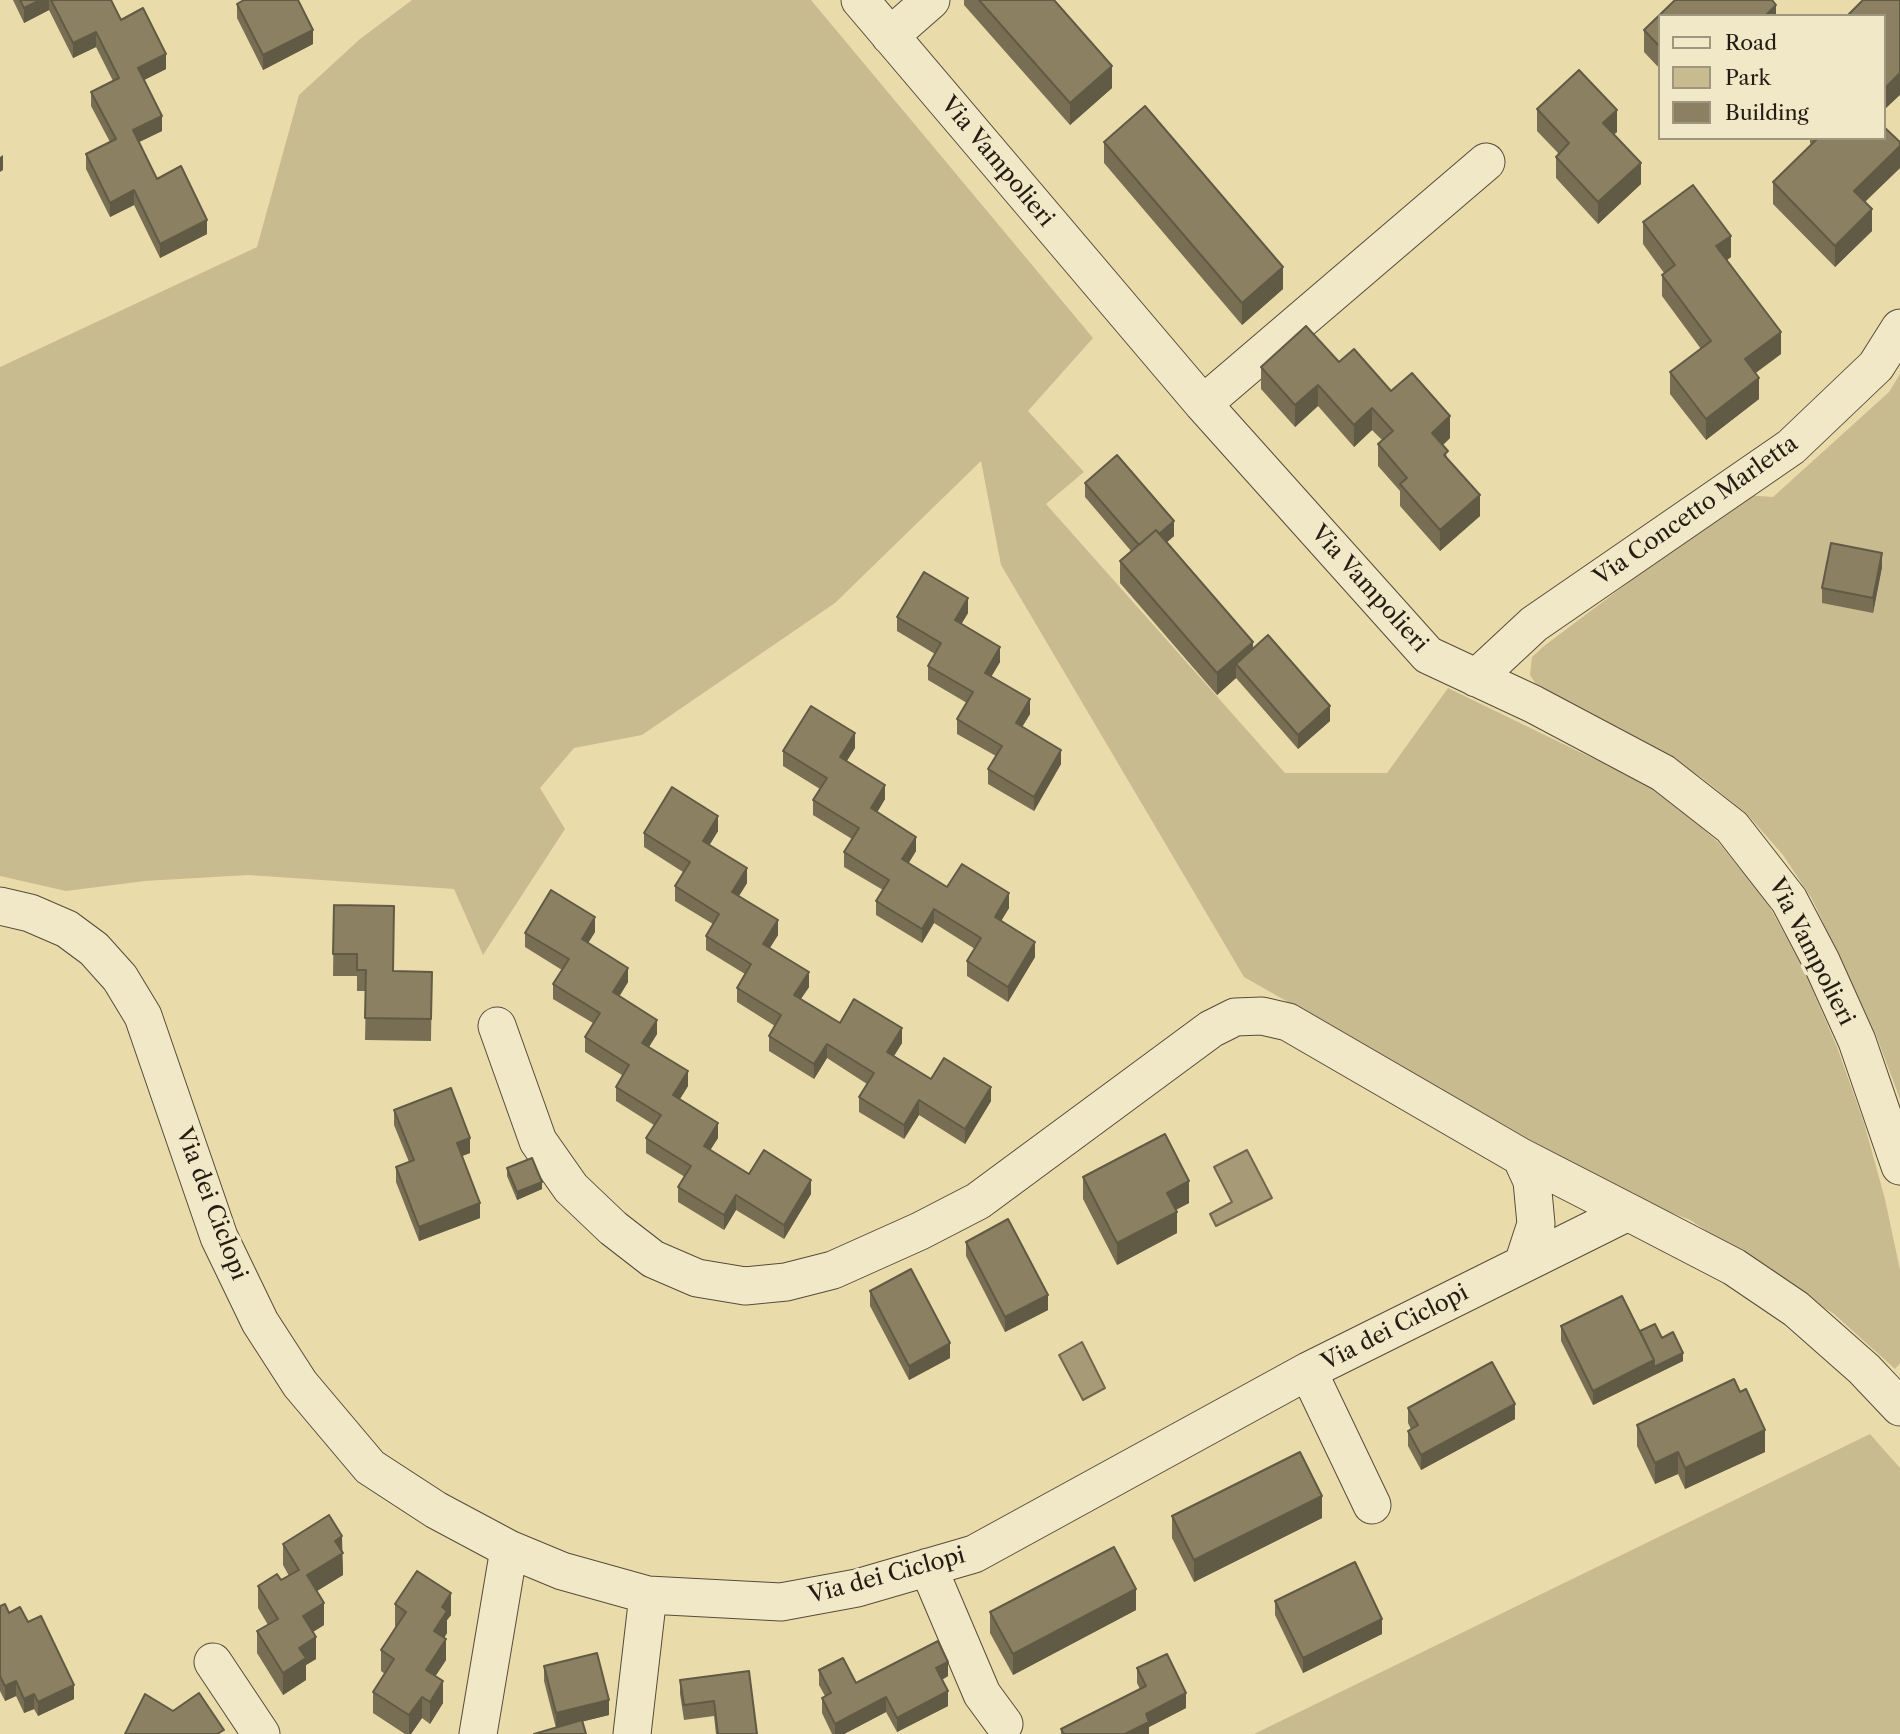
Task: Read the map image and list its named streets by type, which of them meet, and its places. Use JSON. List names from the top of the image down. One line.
{"streets":{"street":["Via Vampolieri","Via Concetto Marletta","Via dei Ciclopi"]},"crossings":[["Via Vampolieri","Via Concetto Marletta"]],"legend":["Road","Park","Building"]}
